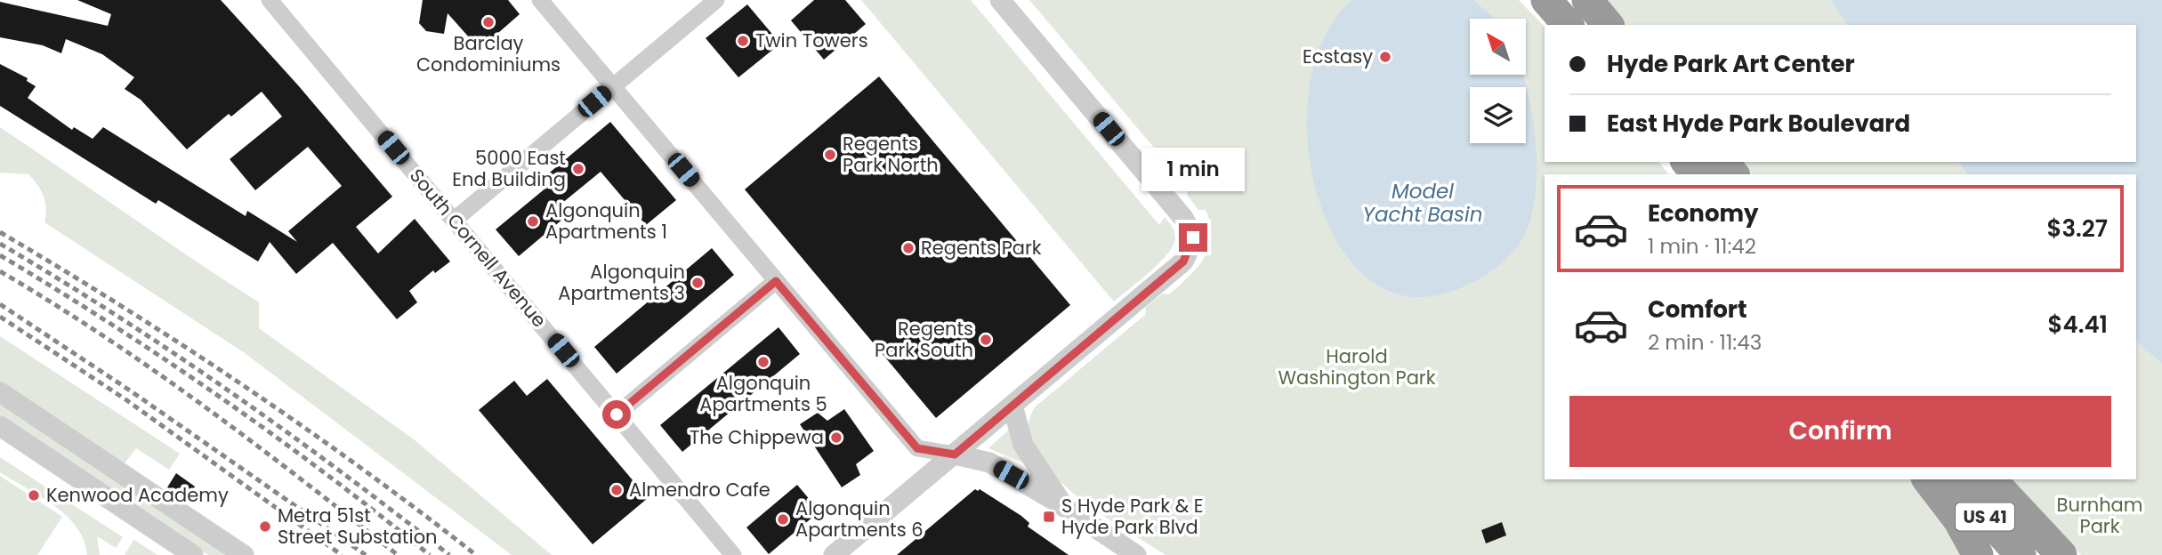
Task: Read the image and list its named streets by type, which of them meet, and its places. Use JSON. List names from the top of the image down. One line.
{"streets":{"highway":["US 41"],"street":["South Cornell Avenue"]},"water":["Model Yacht Basin"],"parks":["Harold Washington Park","Burnham Park"],"places":{"other":["Barclay Condominiums","Twin Towers","Ecstasy","Regents Park North","5000 East End Building","Algonquin Apartments 1","Regents Park","Algonquin Apartments 3","Regents Park South","Algonquin Apartments 5","The Chippewa","Almendro Cafe","Kenwood Academy","Algonquin Apartments 6","Metra 51st Street Substation"],"transit":["S Hyde Park & E Hyde Park Blvd"]},"north":"top left","page":{"banner":["Hyde Park Art Center","East Hyde Park Boulevard"],"bubble":"1 min","list":[{"name":"Economy","note":"1 min · 11:42","value":"$3.27"},{"name":"Comfort","note":"2 min · 11:43","value":"$4.41"}],"buttons":"Confirm"}}
